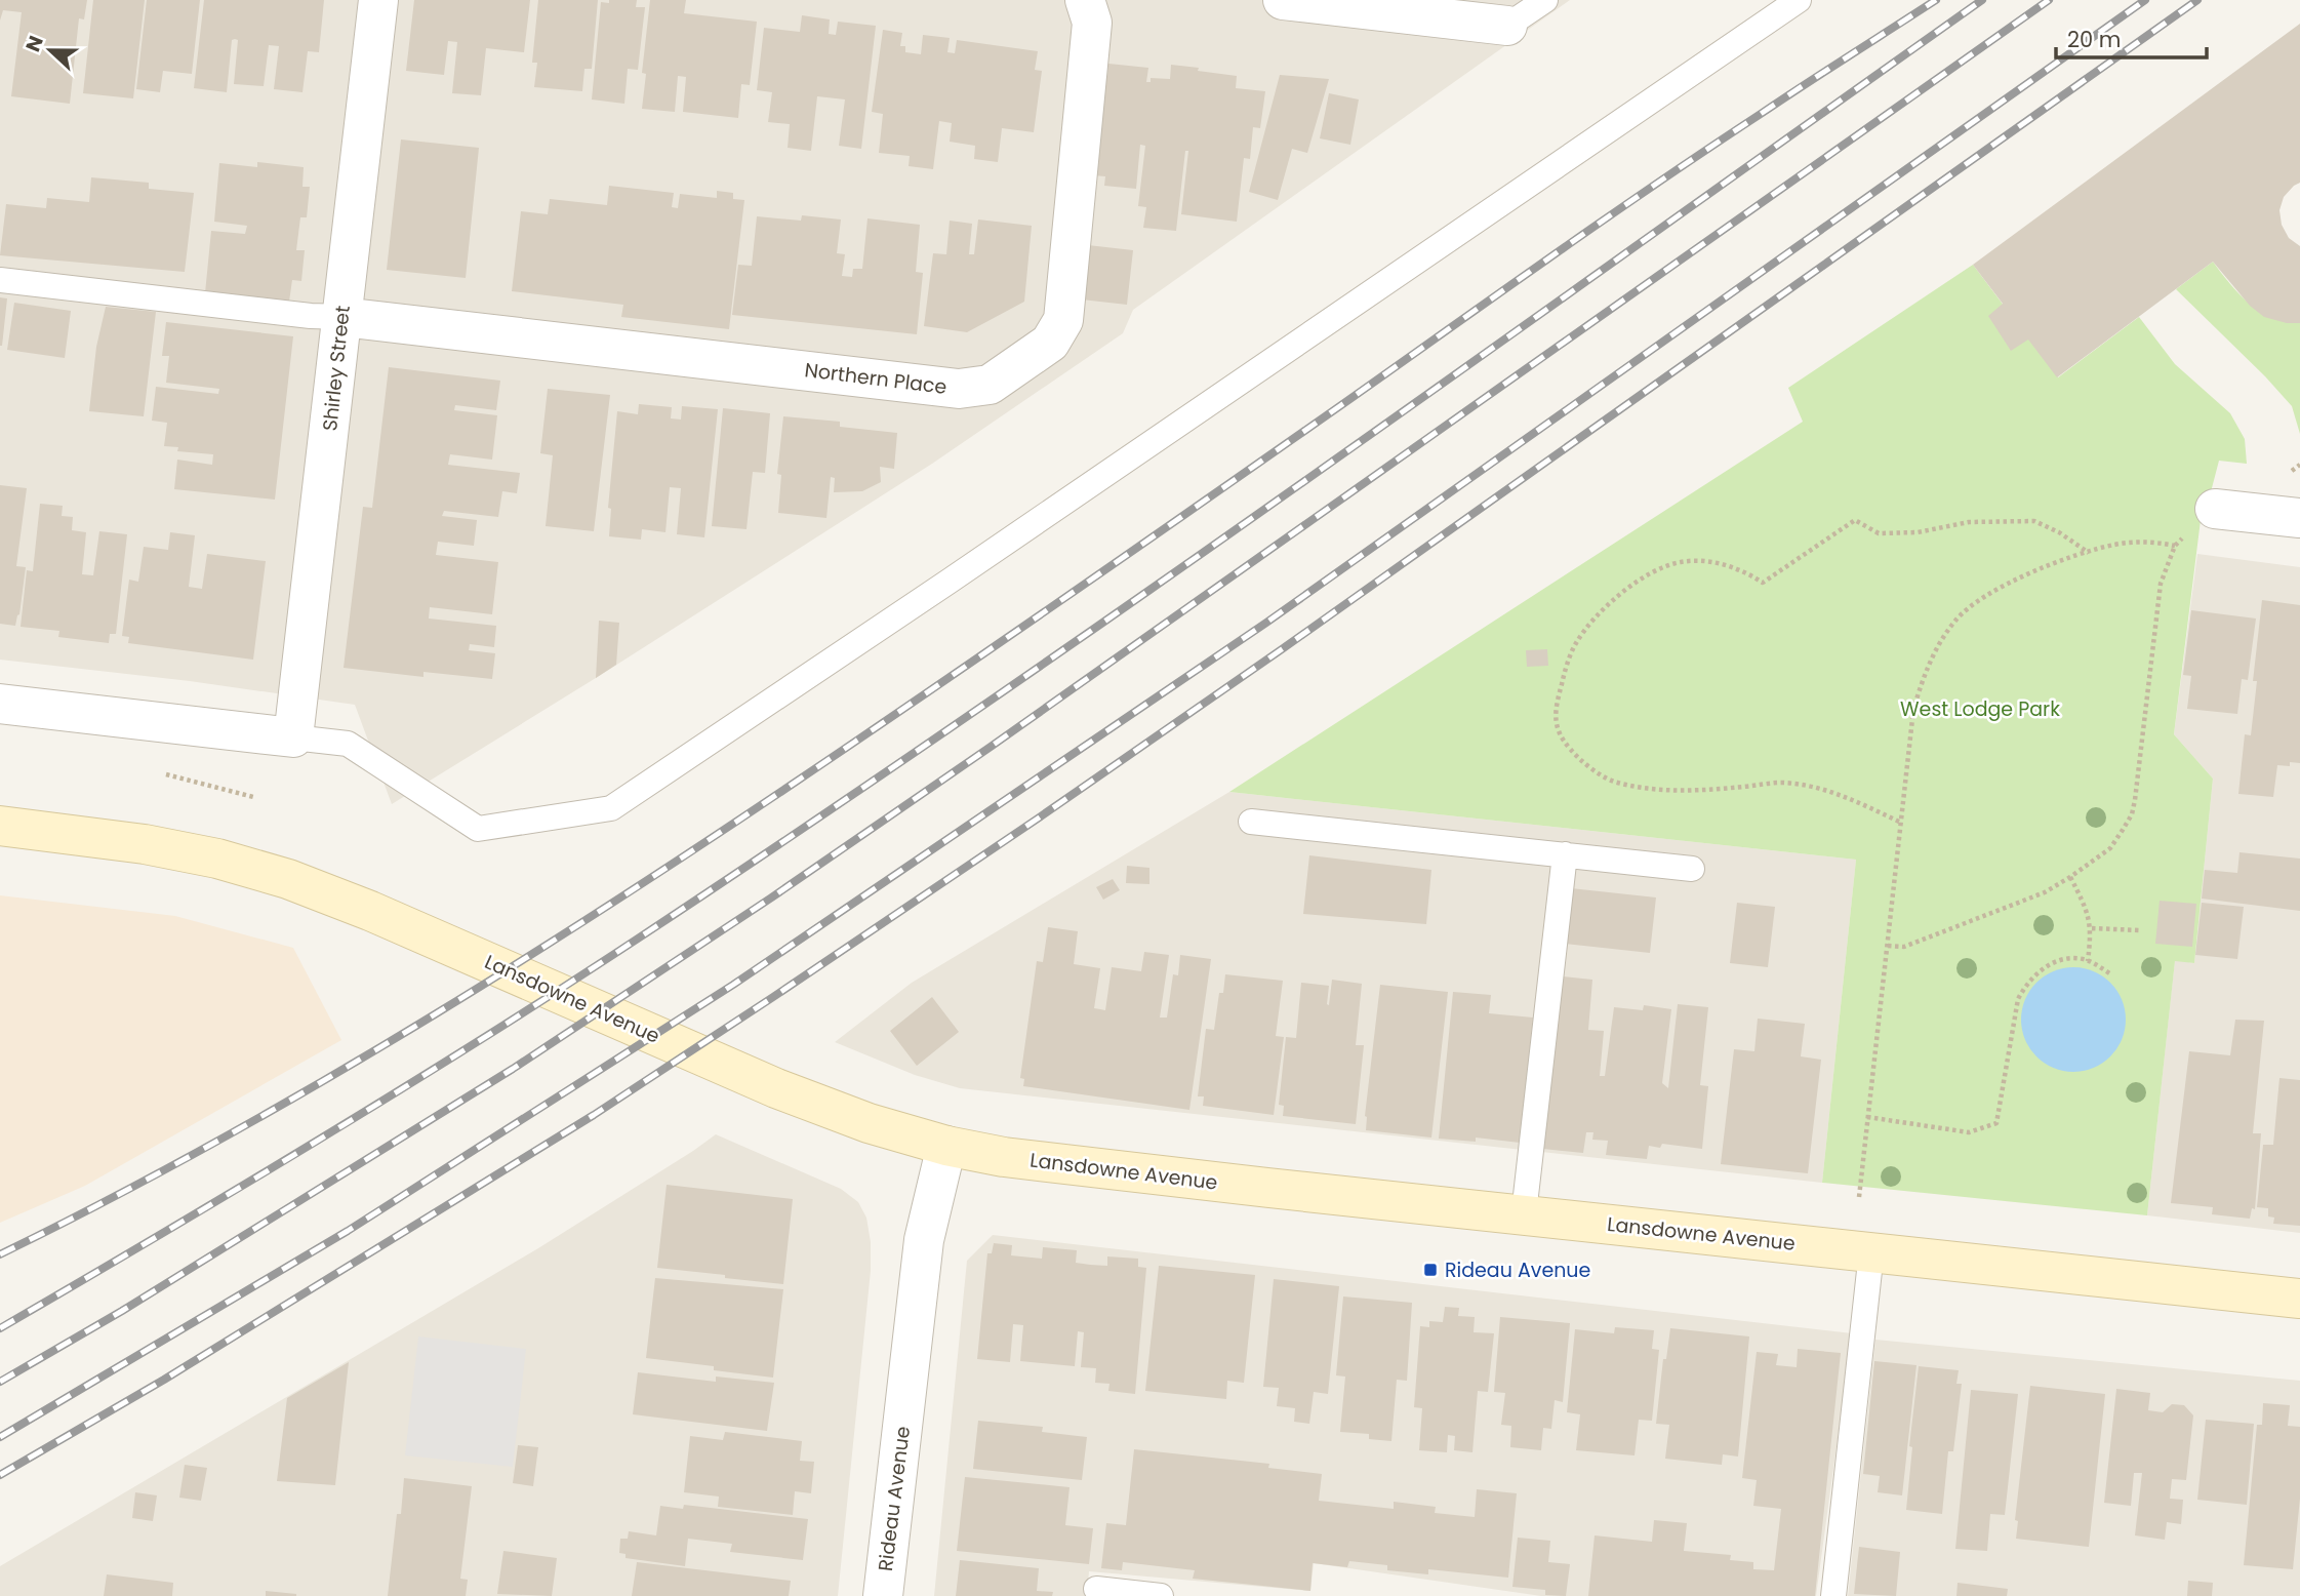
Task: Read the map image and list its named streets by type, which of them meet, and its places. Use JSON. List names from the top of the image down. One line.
{"streets":{"street":["Shirley Street","Northern Place","Lansdowne Avenue","Rideau Avenue"]},"crossings":[["Shirley Street","Northern Place"],["Lansdowne Avenue","Rideau Avenue"]],"parks":["West Lodge Park"],"places":{"transit":["Rideau Avenue"]},"scale_bar":"20 m","north":"left"}
